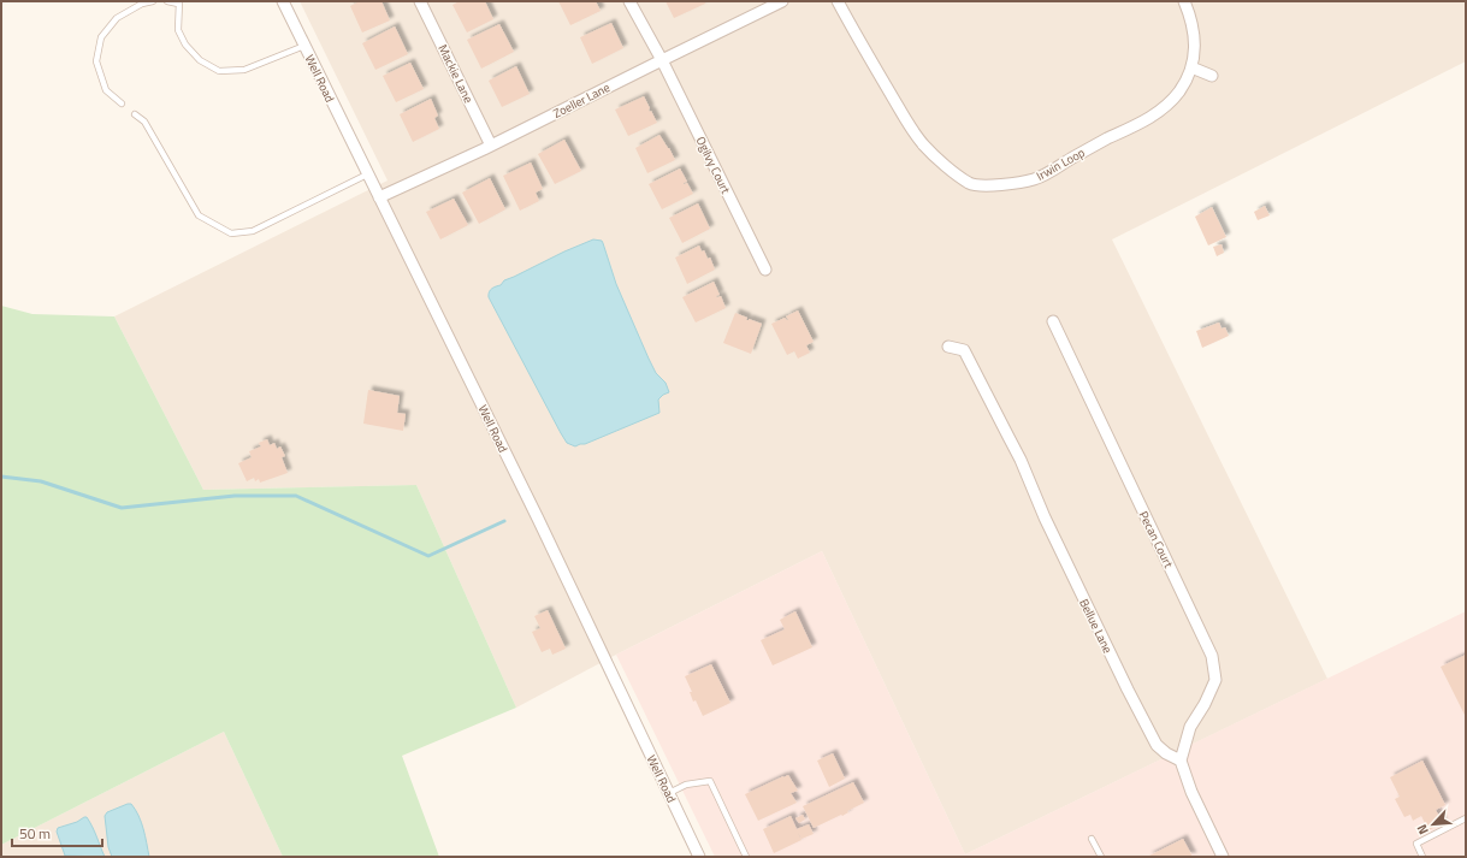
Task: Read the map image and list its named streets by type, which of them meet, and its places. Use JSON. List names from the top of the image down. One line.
{"streets":{"street":["Mackie Lane","Well Road","Zoeller Lane","Irwin Loop","Ogilvy Court","Pecan Court","Bellue Lane"]},"crossings":[["Mackie Lane","Zoeller Lane"],["Well Road","Zoeller Lane"],["Zoeller Lane","Ogilvy Court"],["Pecan Court","Bellue Lane"]],"scale_bar":"50 m","north":"bottom left"}
